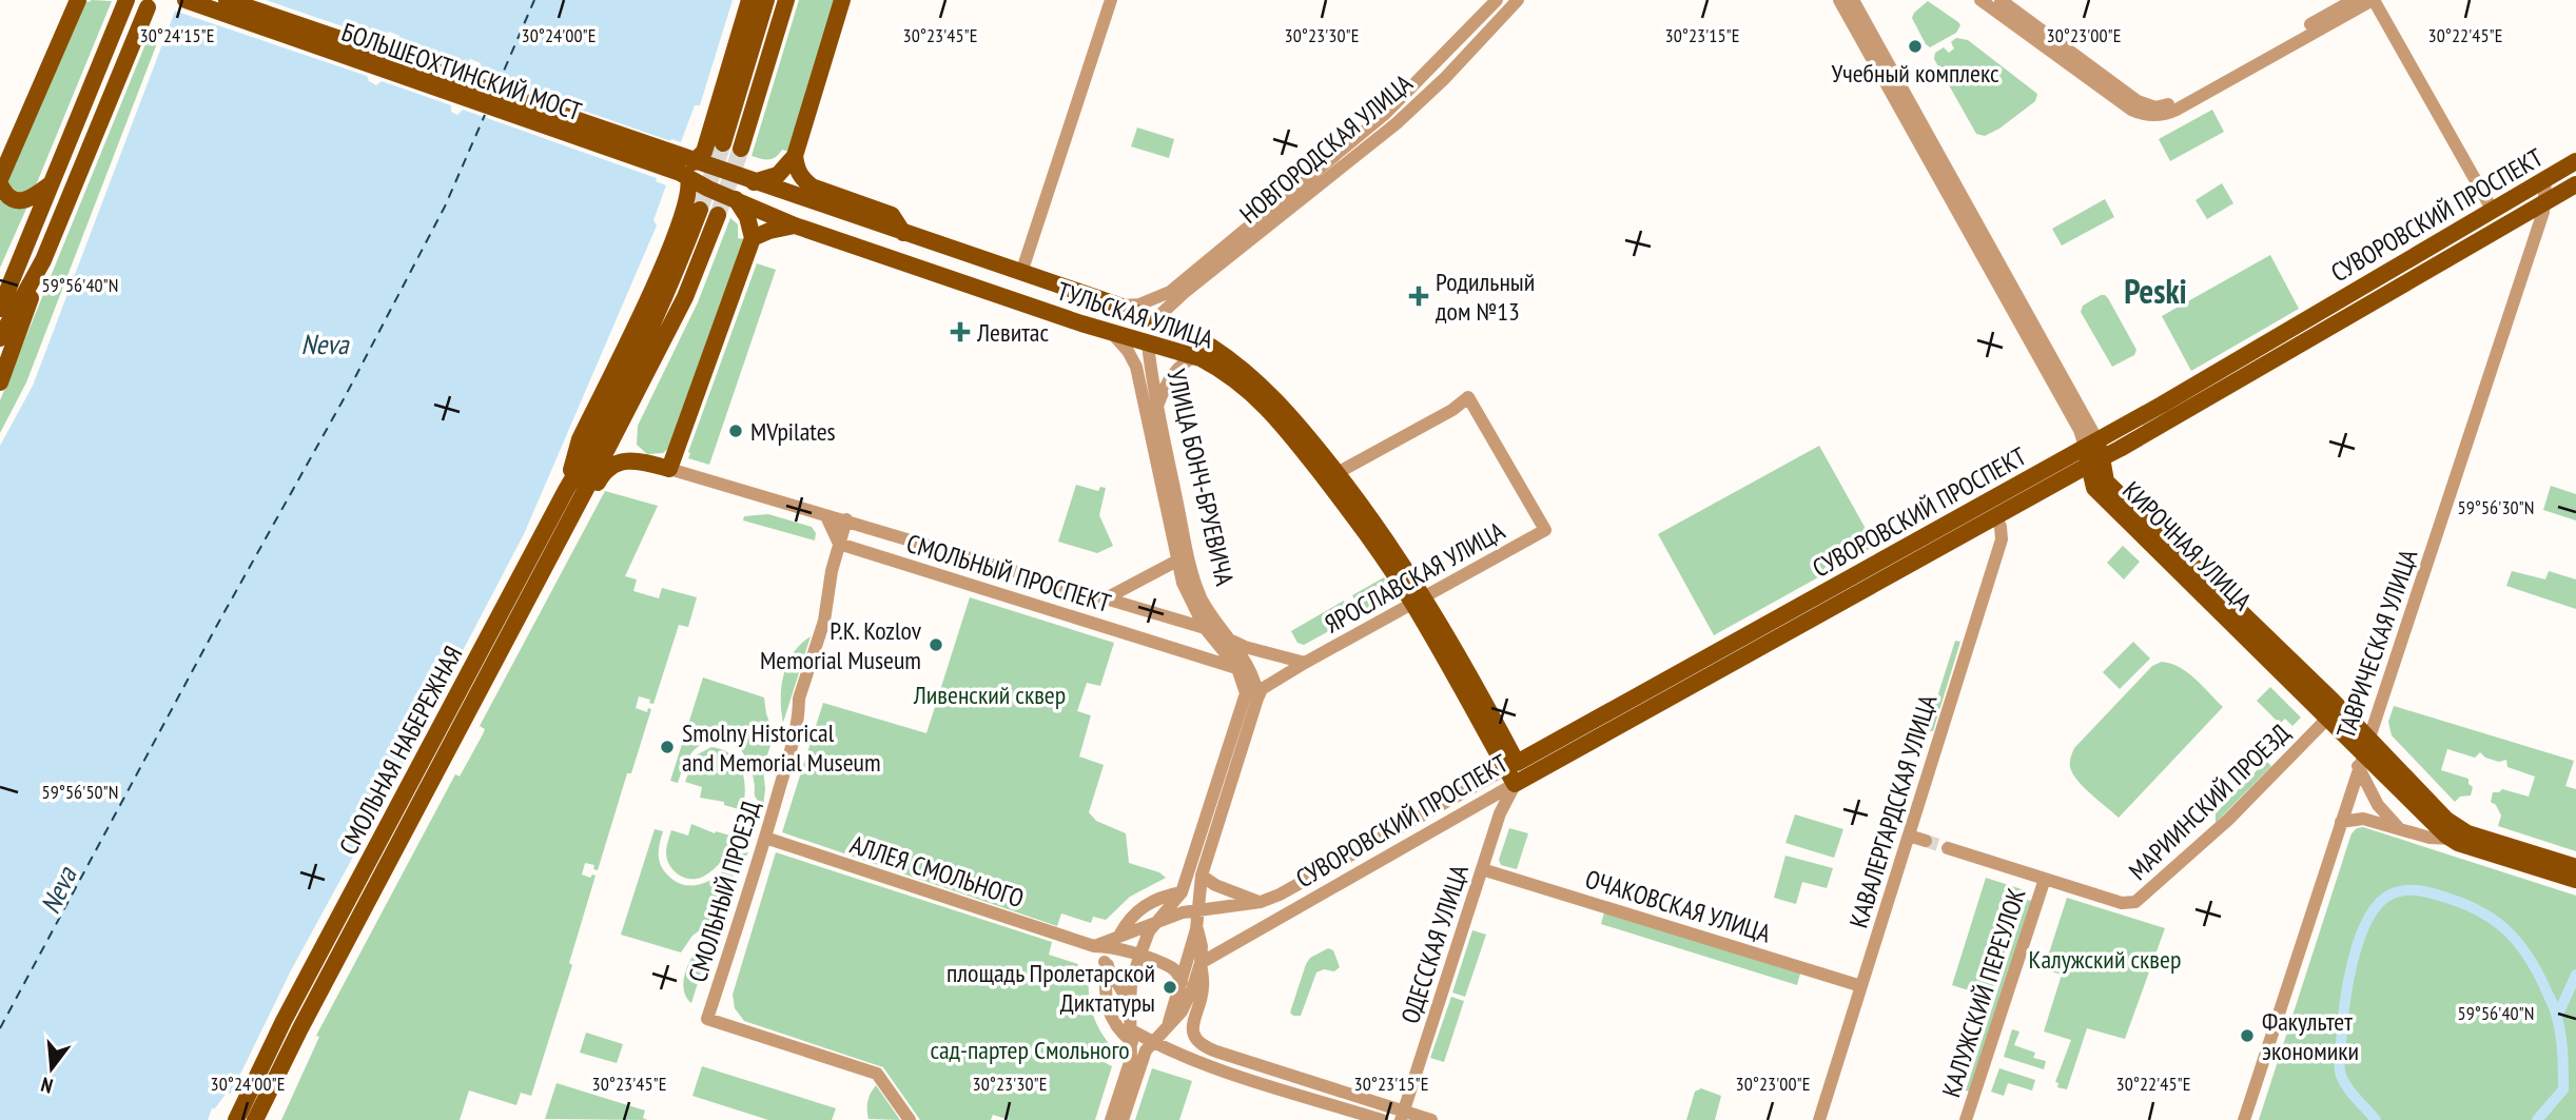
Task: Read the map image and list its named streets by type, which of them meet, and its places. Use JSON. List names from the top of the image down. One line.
{"streets":{"main road":["БОЛЬШЕОХТИНСКИЙ МОСТ","СУВОРОВСКИЙ ПРОСПЕКТ","ТУЛЬСКАЯ УЛИЦА","УЛИЦА БОНЧ-БРУЕВИЧА","КИРОЧНАЯ УЛИЦА","СМОЛЬНАЯ НАБЕРЕЖНАЯ"],"street":["НОВГОРОДСКАЯ УЛИЦА","СМОЛЬНЫЙ ПРОСПЕКТ","ЯРОСЛАВСКАЯ УЛИЦА","ТАВРИЧЕСКАЯ УЛИЦА","МАРИИНСКИЙ ПРОЕЗД","КАВАЛЕРГАРДСКАЯ УЛИЦА","АЛЛЕЯ СМОЛЬНОГО","СМОЛЬНЫЙ ПРОЕЗД","ОЧАКОВСКАЯ УЛИЦА","ОДЕССКАЯ УЛИЦА","КАЛУЖСКИЙ ПЕРЕУЛОК"]},"crossings":[["БОЛЬШЕОХТИНСКИЙ МОСТ","ТУЛЬСКАЯ УЛИЦА"],["НОВГОРОДСКАЯ УЛИЦА","ТУЛЬСКАЯ УЛИЦА"],["НОВГОРОДСКАЯ УЛИЦА","УЛИЦА БОНЧ-БРУЕВИЧА"],["СУВОРОВСКИЙ ПРОСПЕКТ","ТУЛЬСКАЯ УЛИЦА"],["СУВОРОВСКИЙ ПРОСПЕКТ","КИРОЧНАЯ УЛИЦА"],["СУВОРОВСКИЙ ПРОСПЕКТ","ТАВРИЧЕСКАЯ УЛИЦА"],["СУВОРОВСКИЙ ПРОСПЕКТ","КАВАЛЕРГАРДСКАЯ УЛИЦА"],["СУВОРОВСКИЙ ПРОСПЕКТ","ОДЕССКАЯ УЛИЦА"],["ТУЛЬСКАЯ УЛИЦА","УЛИЦА БОНЧ-БРУЕВИЧА"],["ТУЛЬСКАЯ УЛИЦА","ЯРОСЛАВСКАЯ УЛИЦА"],["ТУЛЬСКАЯ УЛИЦА","ОДЕССКАЯ УЛИЦА"],["УЛИЦА БОНЧ-БРУЕВИЧА","СМОЛЬНЫЙ ПРОСПЕКТ"],["УЛИЦА БОНЧ-БРУЕВИЧА","ЯРОСЛАВСКАЯ УЛИЦА"],["КИРОЧНАЯ УЛИЦА","ТАВРИЧЕСКАЯ УЛИЦА"],["КИРОЧНАЯ УЛИЦА","МАРИИНСКИЙ ПРОЕЗД"],["СМОЛЬНЫЙ ПРОСПЕКТ","ЯРОСЛАВСКАЯ УЛИЦА"],["СМОЛЬНЫЙ ПРОСПЕКТ","СМОЛЬНЫЙ ПРОЕЗД"],["МАРИИНСКИЙ ПРОЕЗД","КАЛУЖСКИЙ ПЕРЕУЛОК"],["КАВАЛЕРГАРДСКАЯ УЛИЦА","ОЧАКОВСКАЯ УЛИЦА"],["АЛЛЕЯ СМОЛЬНОГО","СМОЛЬНЫЙ ПРОЕЗД"],["ОЧАКОВСКАЯ УЛИЦА","ОДЕССКАЯ УЛИЦА"]],"districts":["Peski"],"water":["Neva"],"parks":["Ливенский сквер","Калужский сквер","сад-партер Смольного"],"places":{"other":["Учебный комплекс","MVpilates","P.K. Kozlov Memorial Museum","Smolny Historical and Memorial Museum","площадь Пролетарской Диктатуры","Факультет экономики"],"health":["Родильный дом №13","Левитас"]},"north":"bottom","coordinates":["30°24'15\"E","30°24'00\"E","30°23'45\"E","30°23'30\"E","30°23'15\"E","30°23'00\"E","30°22'45\"E","59°56'40\"N","59°56'30\"N","59°56'50\"N"]}
